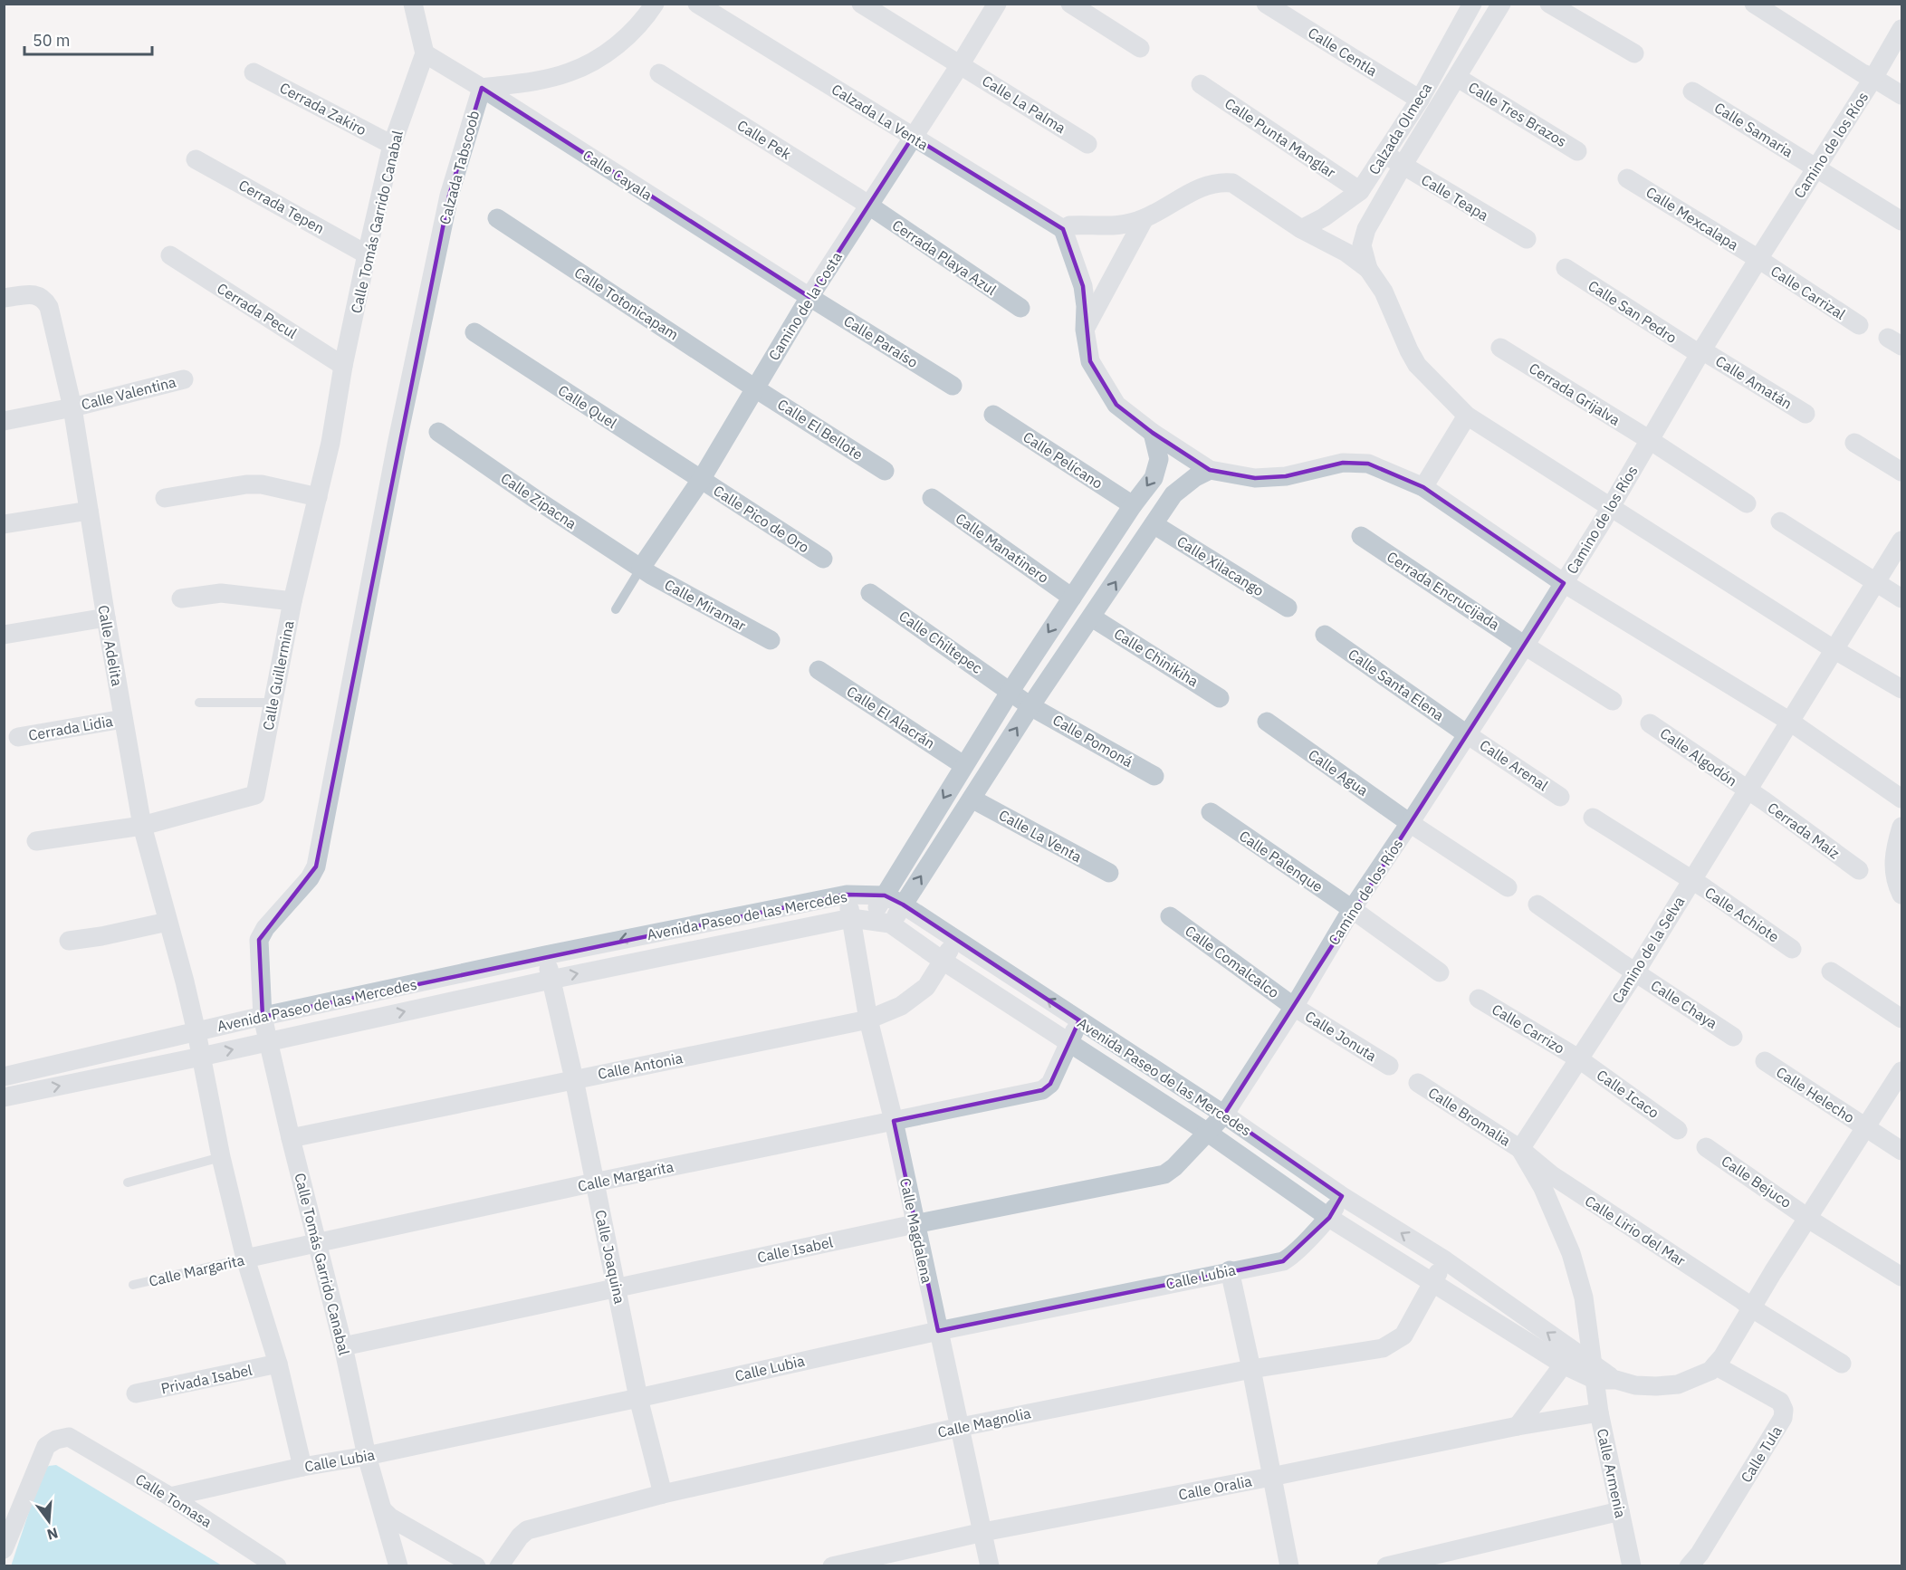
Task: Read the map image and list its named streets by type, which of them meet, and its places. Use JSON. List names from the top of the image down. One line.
{"streets":{"street":["Calle Centla","Calle La Palma","Cerrada Zakiro","Calle Tres Brazos","Calzada La Venta","Calzada Olmeca","Calle Samaria","Calle Punta Manglar","Calle Pek","Camino de los Ríos","Calzada Tabscoob","Calle Cayala","Calle Teapa","Cerrada Tepen","Calle Mexcalapa","Calle Tomás Garrido Canabal","Cerrada Playa Azul","Calle Carrizal","Calle Totonicapam","Camino de la Costa","Cerrada Pecul","Calle San Pedro","Calle Paraíso","Calle Amatán","Calle Valentina","Cerrada Grijalva","Calle Quel","Calle El Bellote","Calle Pelícano","Calle Zipacna","Calle Pico de Oro","Calle Manatinero","Calle Xilacango","Cerrada Encrucijada","Calle Miramar","Calle Chiltepec","Calle Adelita","Calle Chinikiha","Calle Guillermina","Calle Santa Elena","Calle El Alacrán","Cerrada Lidia","Calle Pomoná","Calle Algodón","Calle Arenal","Calle Agua","Cerrada Maíz","Calle La Venta","Calle Palenque","Calle Achiote","Avenida Paseo de las Mercedes","Camino de la Selva","Calle Comalcalco","Calle Chaya","Calle Carrizo","Calle Jonuta","Calle Antonia","Calle Icaco","Calle Helecho","Calle Bromalia","Calle Margarita","Calle Bejuco","Calle Magdalena","Calle Lirio del Mar","Calle Isabel","Calle Joaquina","Calle Lubia","Privada Isabel","Calle Magnolia","Calle Tula","Calle Armenia","Calle Oralia","Calle Tomasa"]},"crossings":[["Calle Centla","Calzada Olmeca"],["Calle La Palma","Camino de la Costa"],["Cerrada Zakiro","Calle Tomás Garrido Canabal"],["Calzada La Venta","Camino de la Costa"],["Calzada Olmeca","Calle Punta Manglar"],["Calzada Olmeca","Calle Teapa"],["Calle Samaria","Camino de los Ríos"],["Calle Pek","Cerrada Playa Azul"],["Calle Pek","Camino de la Costa"],["Camino de los Ríos","Calle Mexcalapa"],["Camino de los Ríos","Calle Carrizal"],["Camino de los Ríos","Calle San Pedro"],["Camino de los Ríos","Calle Amatán"],["Camino de los Ríos","Cerrada Grijalva"],["Camino de los Ríos","Cerrada Encrucijada"],["Camino de los Ríos","Calle Santa Elena"],["Camino de los Ríos","Calle Arenal"],["Camino de los Ríos","Calle Agua"],["Camino de los Ríos","Calle Palenque"],["Camino de los Ríos","Avenida Paseo de las Mercedes"],["Camino de los Ríos","Calle Comalcalco"],["Camino de los Ríos","Calle Jonuta"],["Camino de los Ríos","Calle Isabel"],["Calzada Tabscoob","Calle Cayala"],["Calzada Tabscoob","Calle Tomás Garrido Canabal"],["Calzada Tabscoob","Avenida Paseo de las Mercedes"],["Calle Cayala","Calle Tomás Garrido Canabal"],["Calle Cayala","Camino de la Costa"],["Calle Cayala","Calle Paraíso"],["Cerrada Tepen","Calle Tomás Garrido Canabal"],["Calle Mexcalapa","Calle Carrizal"],["Calle Tomás Garrido Canabal","Cerrada Pecul"],["Calle Tomás Garrido Canabal","Calle Guillermina"],["Calle Tomás Garrido Canabal","Avenida Paseo de las Mercedes"],["Calle Tomás Garrido Canabal","Calle Antonia"],["Calle Tomás Garrido Canabal","Calle Margarita"],["Calle Tomás Garrido Canabal","Calle Isabel"],["Calle Tomás Garrido Canabal","Calle Lubia"],["Cerrada Playa Azul","Camino de la Costa"],["Calle Totonicapam","Camino de la Costa"],["Calle Totonicapam","Calle El Bellote"],["Camino de la Costa","Calle Paraíso"],["Camino de la Costa","Calle Quel"],["Camino de la Costa","Calle El Bellote"],["Camino de la Costa","Calle Zipacna"],["Camino de la Costa","Calle Pico de Oro"],["Camino de la Costa","Calle Miramar"],["Calle San Pedro","Calle Amatán"],["Calle Valentina","Calle Adelita"],["Calle Quel","Calle Pico de Oro"],["Calle Zipacna","Calle Miramar"],["Calle Chiltepec","Calle Pomoná"],["Calle Adelita","Calle Guillermina"],["Calle Adelita","Cerrada Lidia"],["Calle Adelita","Avenida Paseo de las Mercedes"],["Calle Santa Elena","Calle Arenal"],["Calle Algodón","Cerrada Maíz"],["Calle Algodón","Camino de la Selva"],["Cerrada Maíz","Camino de la Selva"],["Calle Achiote","Camino de la Selva"],["Avenida Paseo de las Mercedes","Calle Antonia"],["Avenida Paseo de las Mercedes","Calle Margarita"],["Avenida Paseo de las Mercedes","Calle Magdalena"],["Avenida Paseo de las Mercedes","Calle Isabel"],["Avenida Paseo de las Mercedes","Calle Joaquina"],["Avenida Paseo de las Mercedes","Calle Lubia"],["Avenida Paseo de las Mercedes","Calle Magnolia"],["Avenida Paseo de las Mercedes","Calle Tula"],["Avenida Paseo de las Mercedes","Calle Armenia"],["Camino de la Selva","Calle Chaya"],["Camino de la Selva","Calle Carrizo"],["Camino de la Selva","Calle Icaco"],["Camino de la Selva","Calle Bromalia"],["Camino de la Selva","Calle Lirio del Mar"],["Calle Comalcalco","Calle Jonuta"],["Calle Carrizo","Calle Icaco"],["Calle Antonia","Calle Magdalena"],["Calle Antonia","Calle Joaquina"],["Calle Bromalia","Calle Lirio del Mar"],["Calle Margarita","Calle Magdalena"],["Calle Margarita","Calle Joaquina"],["Calle Magdalena","Calle Isabel"],["Calle Magdalena","Calle Lubia"],["Calle Magdalena","Calle Magnolia"],["Calle Magdalena","Calle Oralia"],["Calle Isabel","Calle Joaquina"],["Calle Joaquina","Calle Lubia"],["Calle Joaquina","Calle Magnolia"],["Calle Lubia","Calle Tomasa"],["Calle Armenia","Calle Oralia"]],"scale_bar":"50 m","north":"bottom"}
